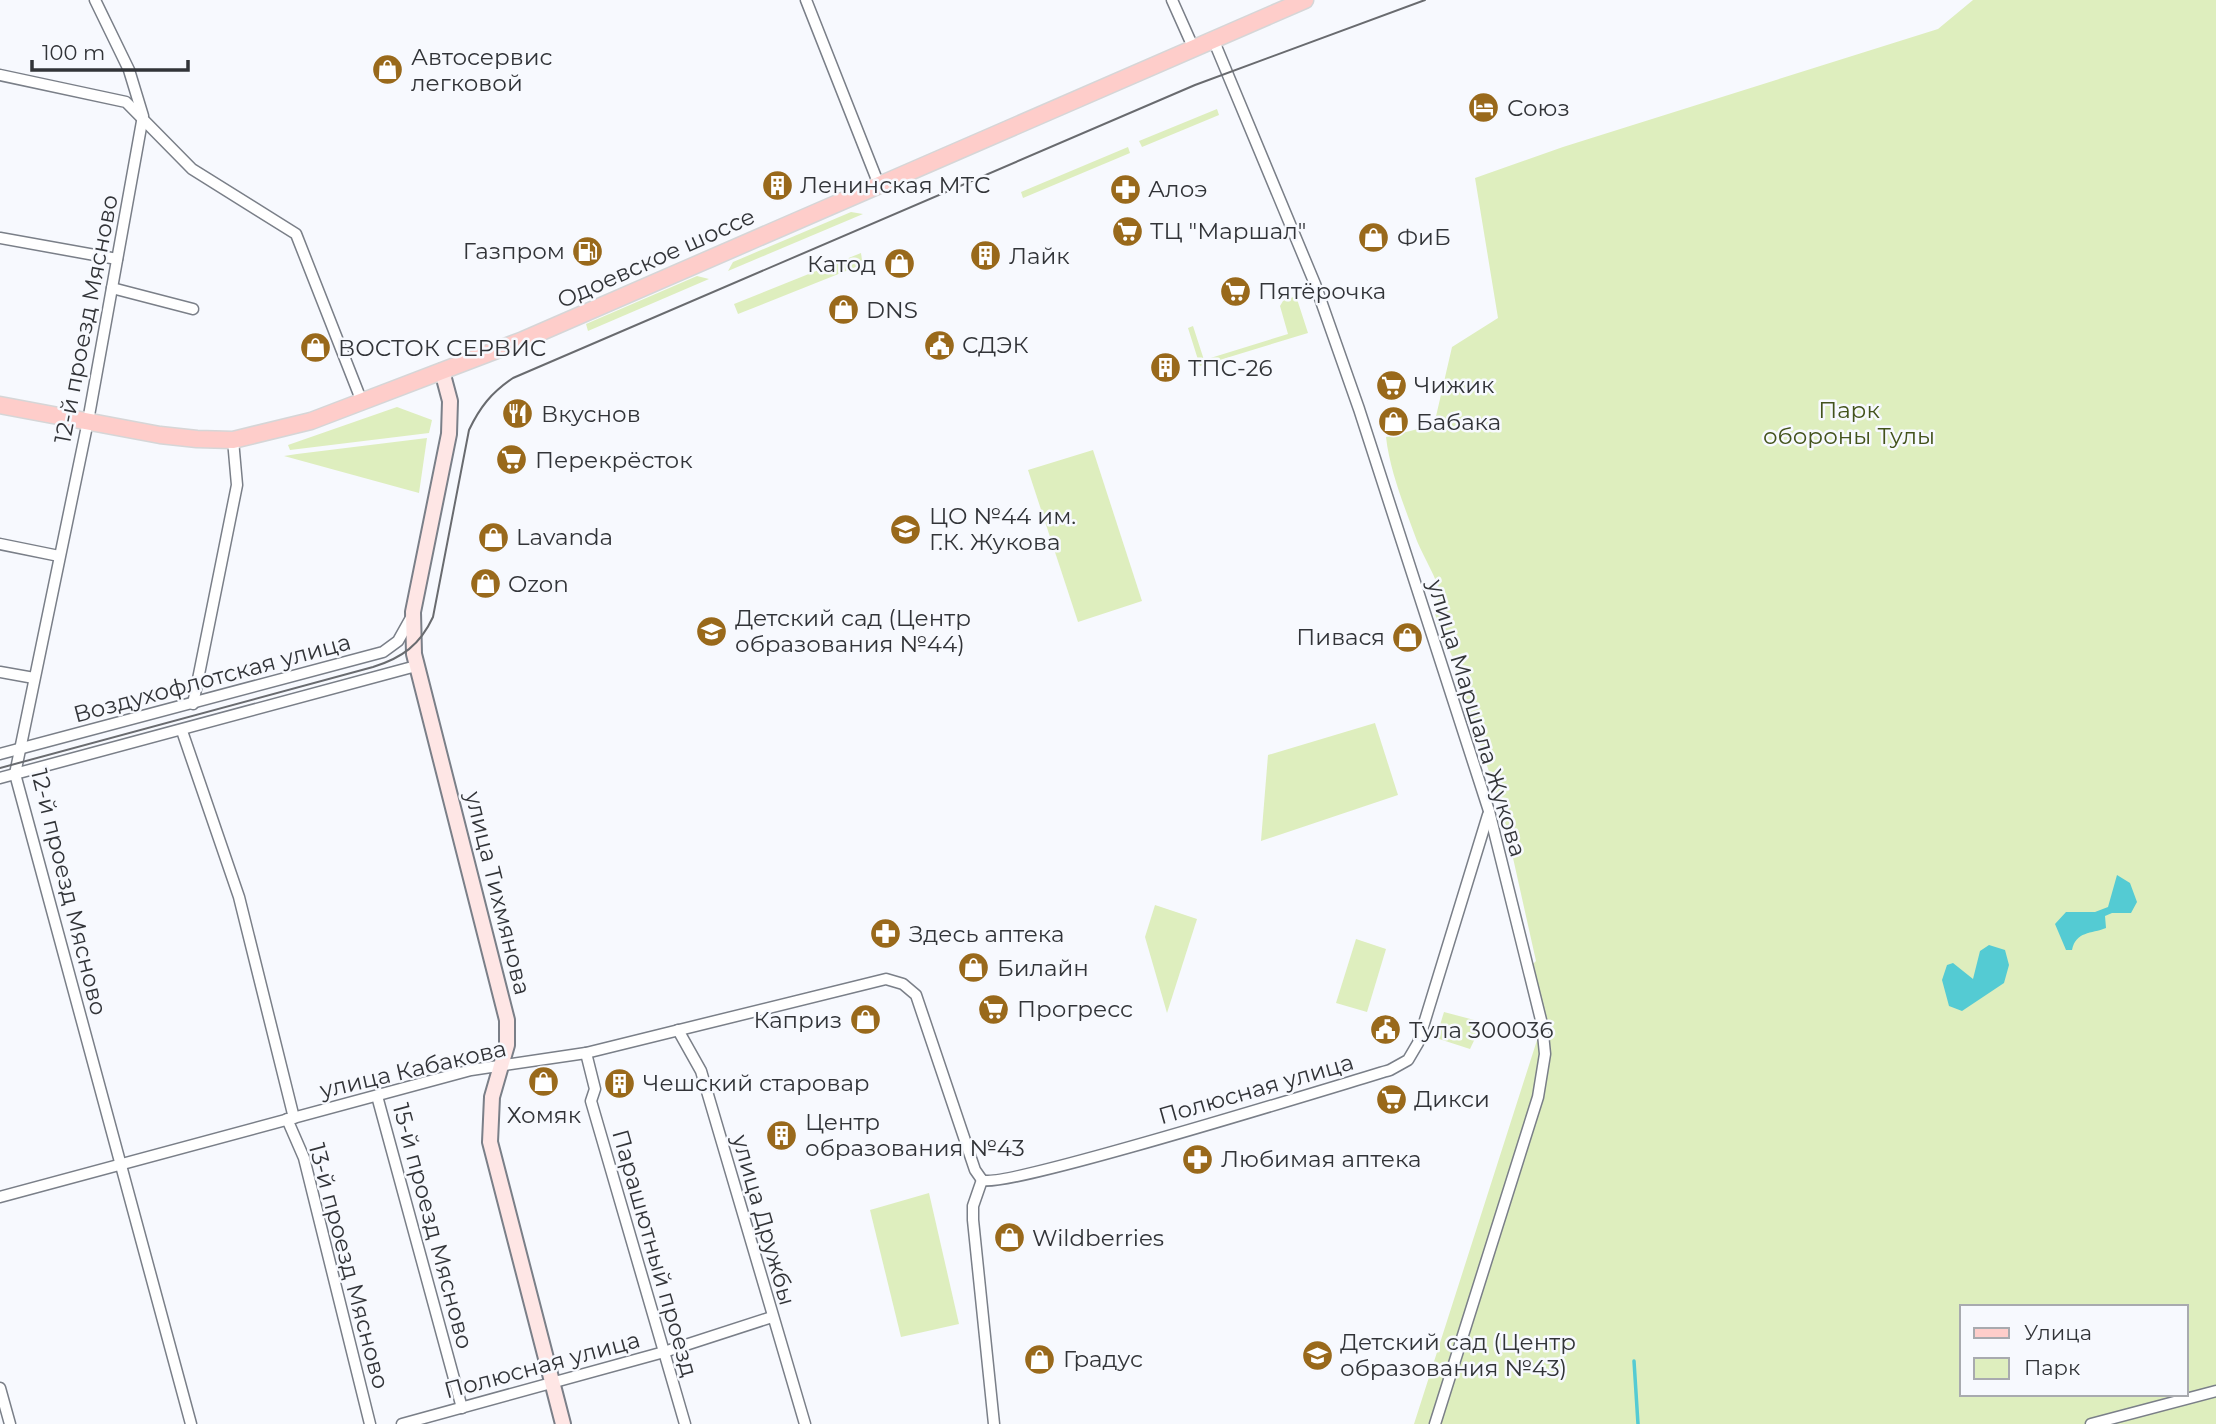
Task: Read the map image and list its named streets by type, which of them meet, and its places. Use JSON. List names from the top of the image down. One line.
{"streets":{"main road":["Одоевское шоссе"],"street":["12-й проезд Мясново","Воздухофлотская улица","улица Маршала Жукова","улица Тихмянова","улица Кабакова","Полюсная улица","улица Дружбы","15-й проезд Мясново","Парашютный проезд","13-й проезд Мясново"]},"crossings":[["Одоевское шоссе","12-й проезд Мясново"],["Одоевское шоссе","улица Маршала Жукова"],["Одоевское шоссе","улица Тихмянова"],["12-й проезд Мясново","Воздухофлотская улица"],["12-й проезд Мясново","улица Кабакова"],["Воздухофлотская улица","улица Тихмянова"],["Воздухофлотская улица","13-й проезд Мясново"],["улица Маршала Жукова","Полюсная улица"],["улица Тихмянова","улица Кабакова"],["улица Тихмянова","Полюсная улица"],["улица Кабакова","Полюсная улица"],["улица Кабакова","улица Дружбы"],["улица Кабакова","15-й проезд Мясново"],["улица Кабакова","Парашютный проезд"],["улица Кабакова","13-й проезд Мясново"],["Полюсная улица","улица Дружбы"],["Полюсная улица","15-й проезд Мясново"],["Полюсная улица","Парашютный проезд"]],"parks":["Парк обороны Тулы"],"places":{"shop":["Автосервис легковой","ФиБ","Катод","DNS","ВОСТОК СЕРВИС","Бабака","Lavanda","Ozon","Пивася","Билайн","Каприз","Хомяк","Wildberries","Градус"],"hotel":["Союз"],"building":["Ленинская МТС","Лайк","ТПС-26","Чешский старовар","Центр образования №43"],"pharmacy":["Алоэ","Здесь аптека","Любимая аптека"],"supermarket":["ТЦ \"Маршал\"","Пятёрочка","Чижик","Перекрёсток","Прогресс","Дикси"],"fuel station":["Газпром"],"public building":["СДЭК","Тула 300036"],"restaurant":["Вкуснов"],"school or university":["ЦО №44 им. Г.К. Жукова","Детский сад (Центр образования №44)","Детский сад (Центр образования №43)"]},"legend":["Улица","Парк"],"scale_bar":"100 m"}
